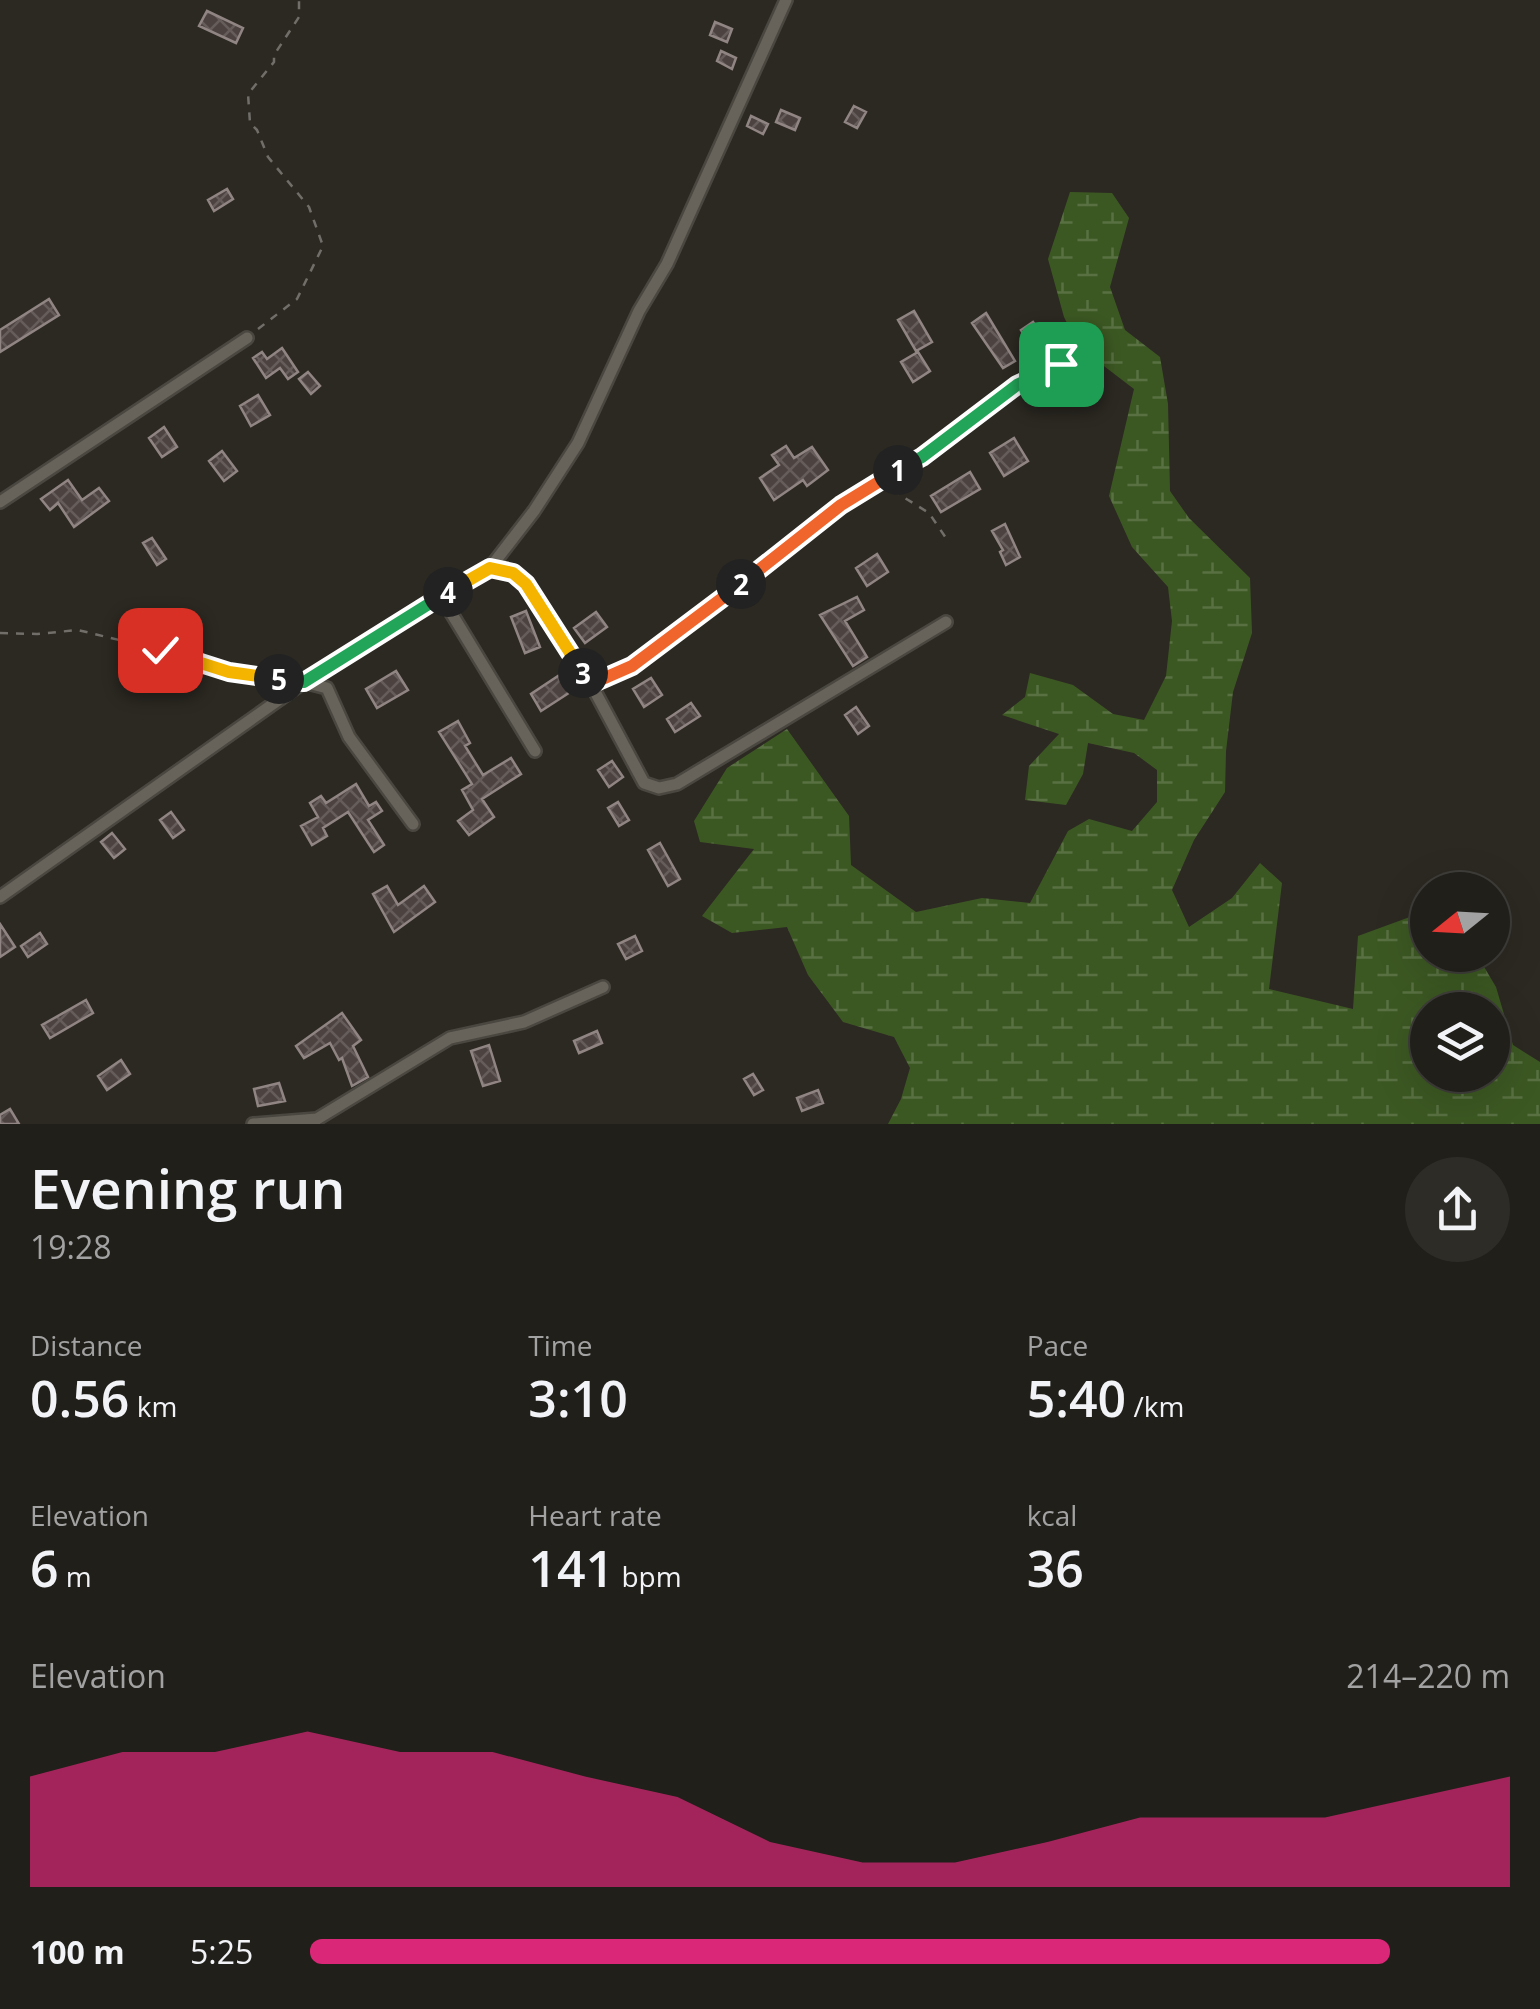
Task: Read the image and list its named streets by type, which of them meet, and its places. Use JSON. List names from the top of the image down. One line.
{"north":"left","page":{"pins":["1","2","4","3","5"],"heading":["Evening run","19:28"],"stats":[["Distance","0.56 km"],["Time","3:10"],["Pace","5:40 /km"],["Elevation","6 m"],["Heart rate","141 bpm"],["kcal","36"]],"chart":["Elevation","214–220 m"],"list":[{"name":"100 m","note":"5:25"}]}}
